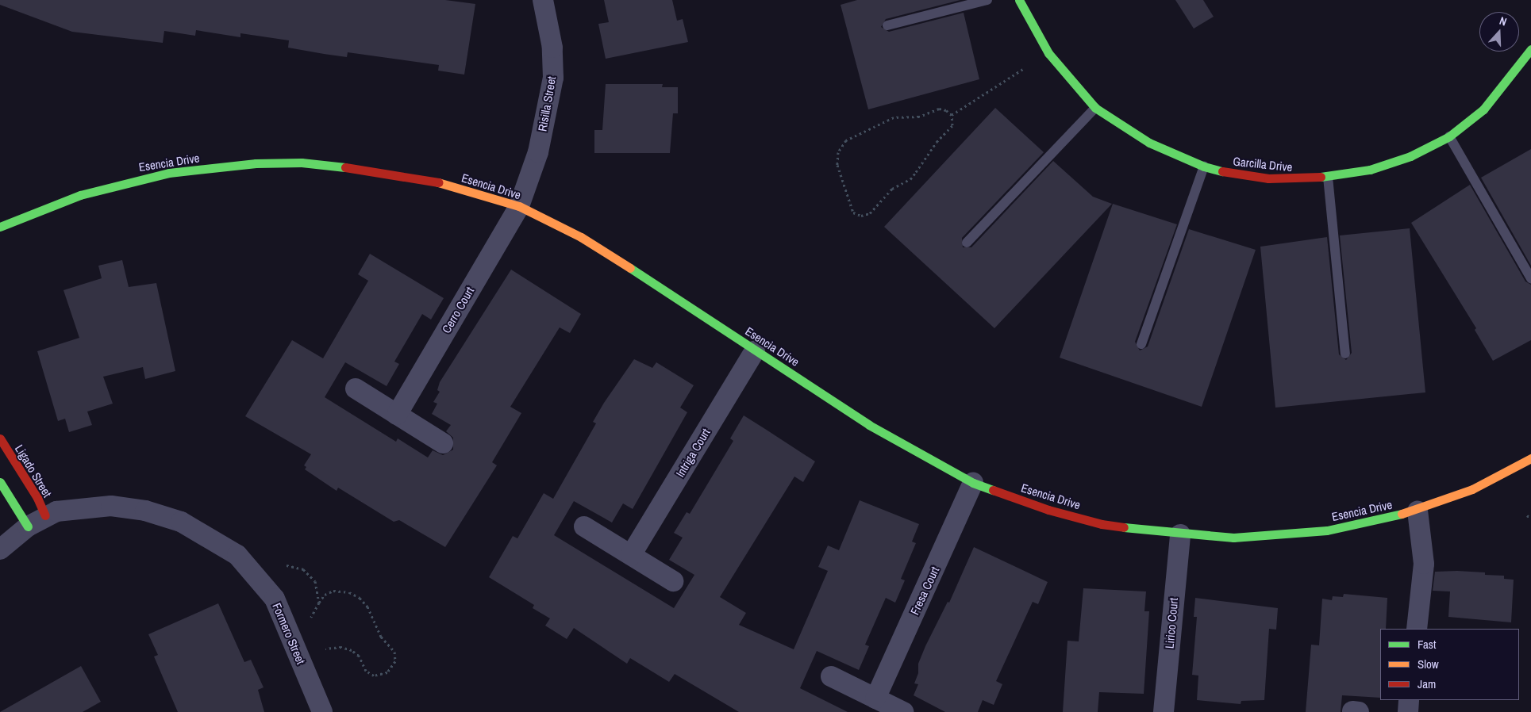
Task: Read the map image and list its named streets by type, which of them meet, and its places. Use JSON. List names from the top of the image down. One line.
{"streets":{"street":["Risilla Street","Esencia Drive","Garcilla Drive","Cerro Court","Intriga Court","Ligado Street","Fresa Court","Lirico Court","Formero Street"]},"crossings":[["Risilla Street","Esencia Drive"],["Risilla Street","Cerro Court"],["Esencia Drive","Cerro Court"],["Esencia Drive","Intriga Court"],["Esencia Drive","Fresa Court"],["Esencia Drive","Lirico Court"],["Ligado Street","Formero Street"]],"legend":["Fast","Slow","Jam"],"north":"top"}
